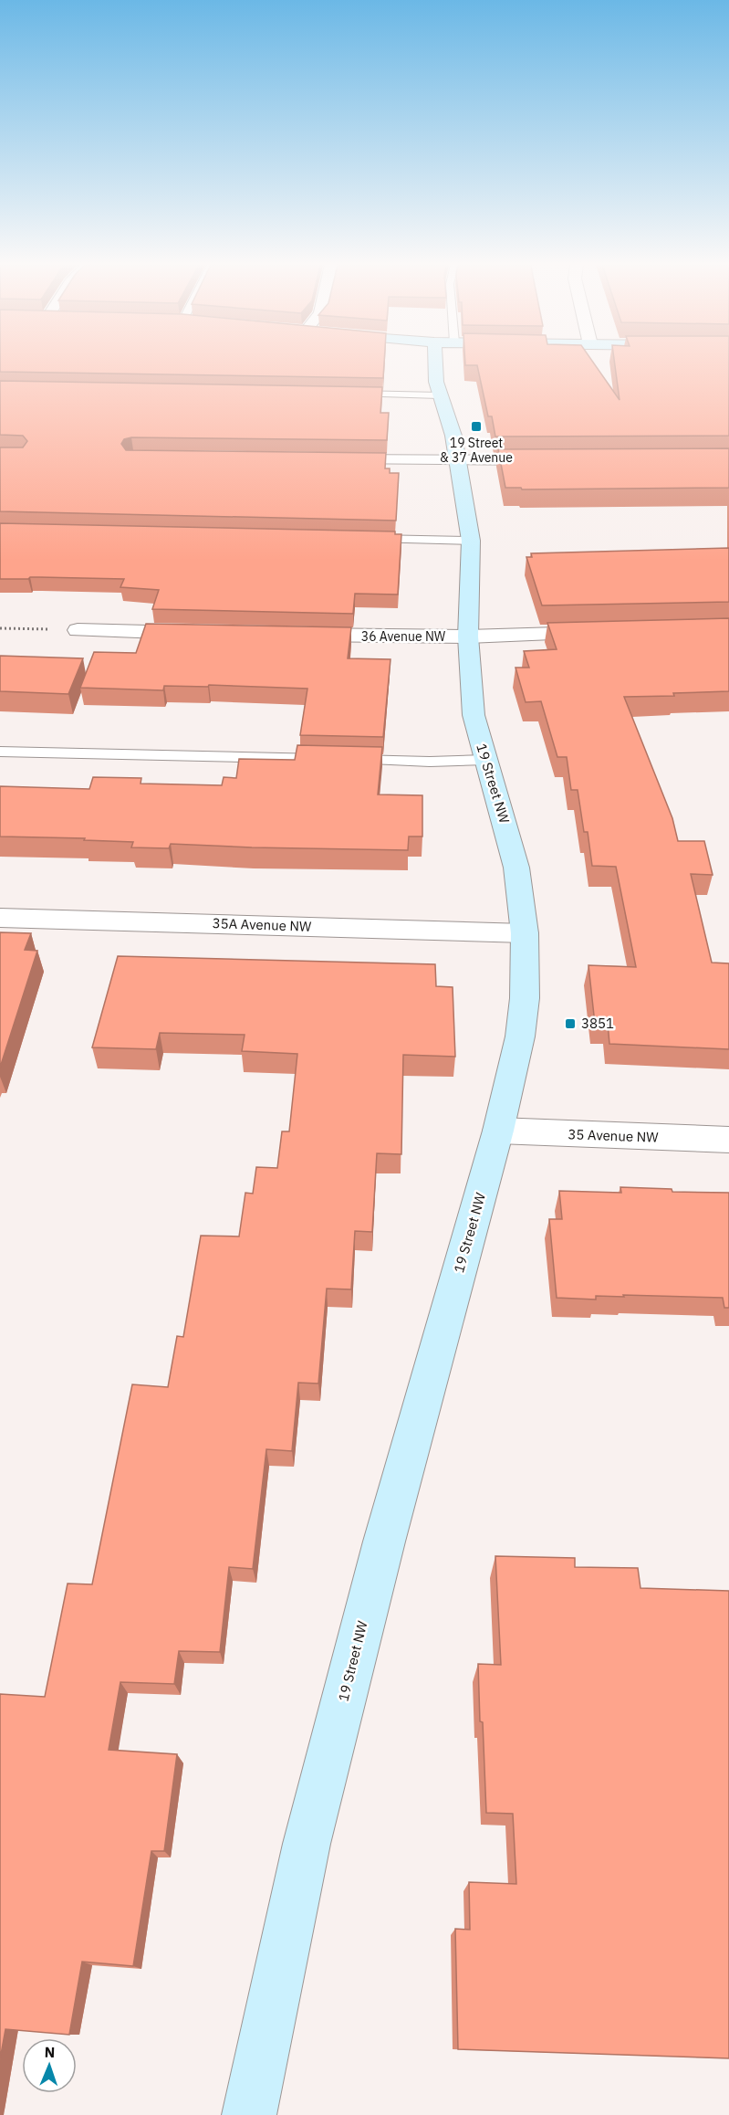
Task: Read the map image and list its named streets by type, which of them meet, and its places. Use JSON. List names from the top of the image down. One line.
{"streets":{"street":["36 Avenue NW","19 Street NW","35A Avenue NW","35 Avenue NW"]},"crossings":[["36 Avenue NW","19 Street NW"],["19 Street NW","35A Avenue NW"],["19 Street NW","35 Avenue NW"]],"places":{"transit":["19 Street & 37 Avenue","3851"]},"north":"top"}
